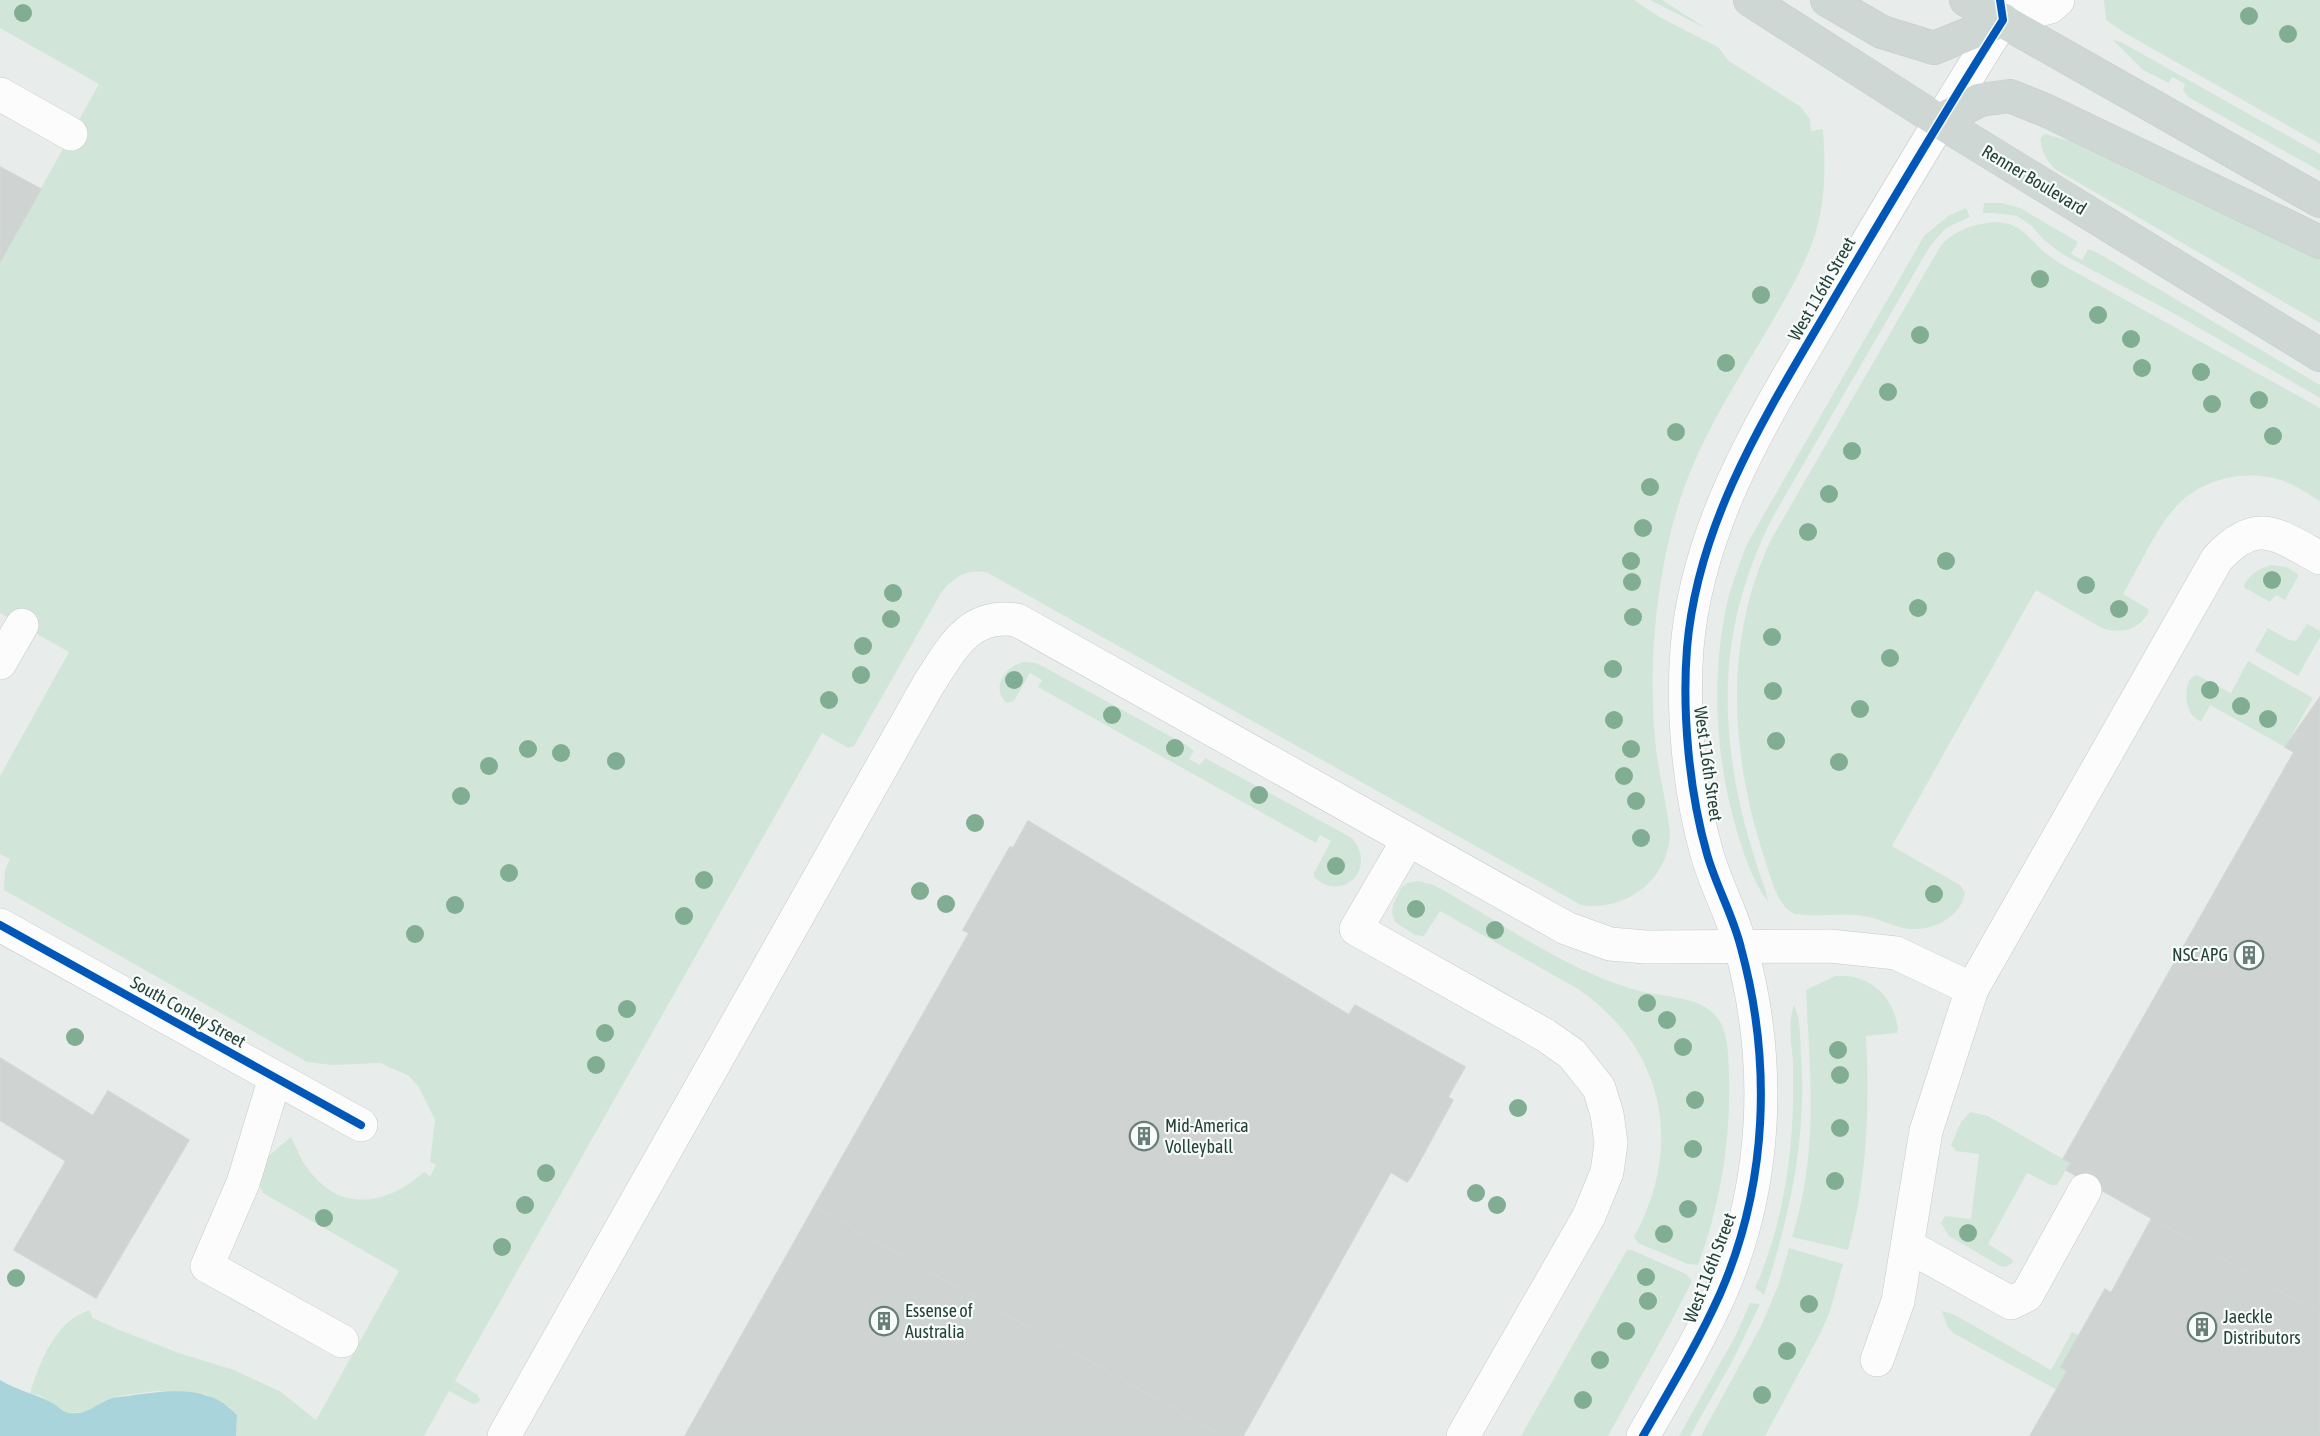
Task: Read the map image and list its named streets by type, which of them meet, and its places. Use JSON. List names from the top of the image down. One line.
{"streets":{"main road":["Renner Boulevard"],"street":["West 116th Street","South Conley Street"]},"crossings":[["Renner Boulevard","West 116th Street"]],"places":{"building":["NSC APG","Mid-America Volleyball","Essense of Australia","Jaeckle Distributors"]}}
